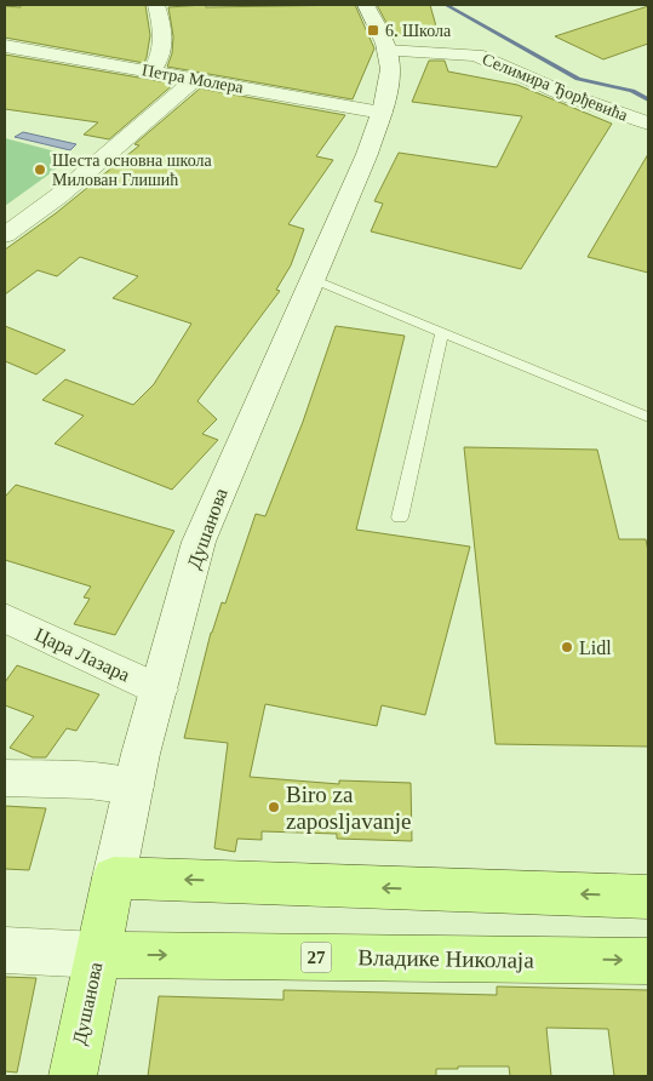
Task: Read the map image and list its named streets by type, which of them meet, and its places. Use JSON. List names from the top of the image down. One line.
{"streets":{"main road":["Душанова","27","Владике Николаја"],"street":["Петра Молера","Селимира Ђорђевића","Цара Лазара"]},"crossings":[["Петра Молера","Душанова"],["Селимира Ђорђевића","Душанова"],["Душанова","Цара Лазара"],["Душанова","Владике Николаја"]],"places":{"transit":["6. Школа"],"other":["Шеста основна школа Милован Глишић","Lidl","Biro za zaposljavanje"]}}
